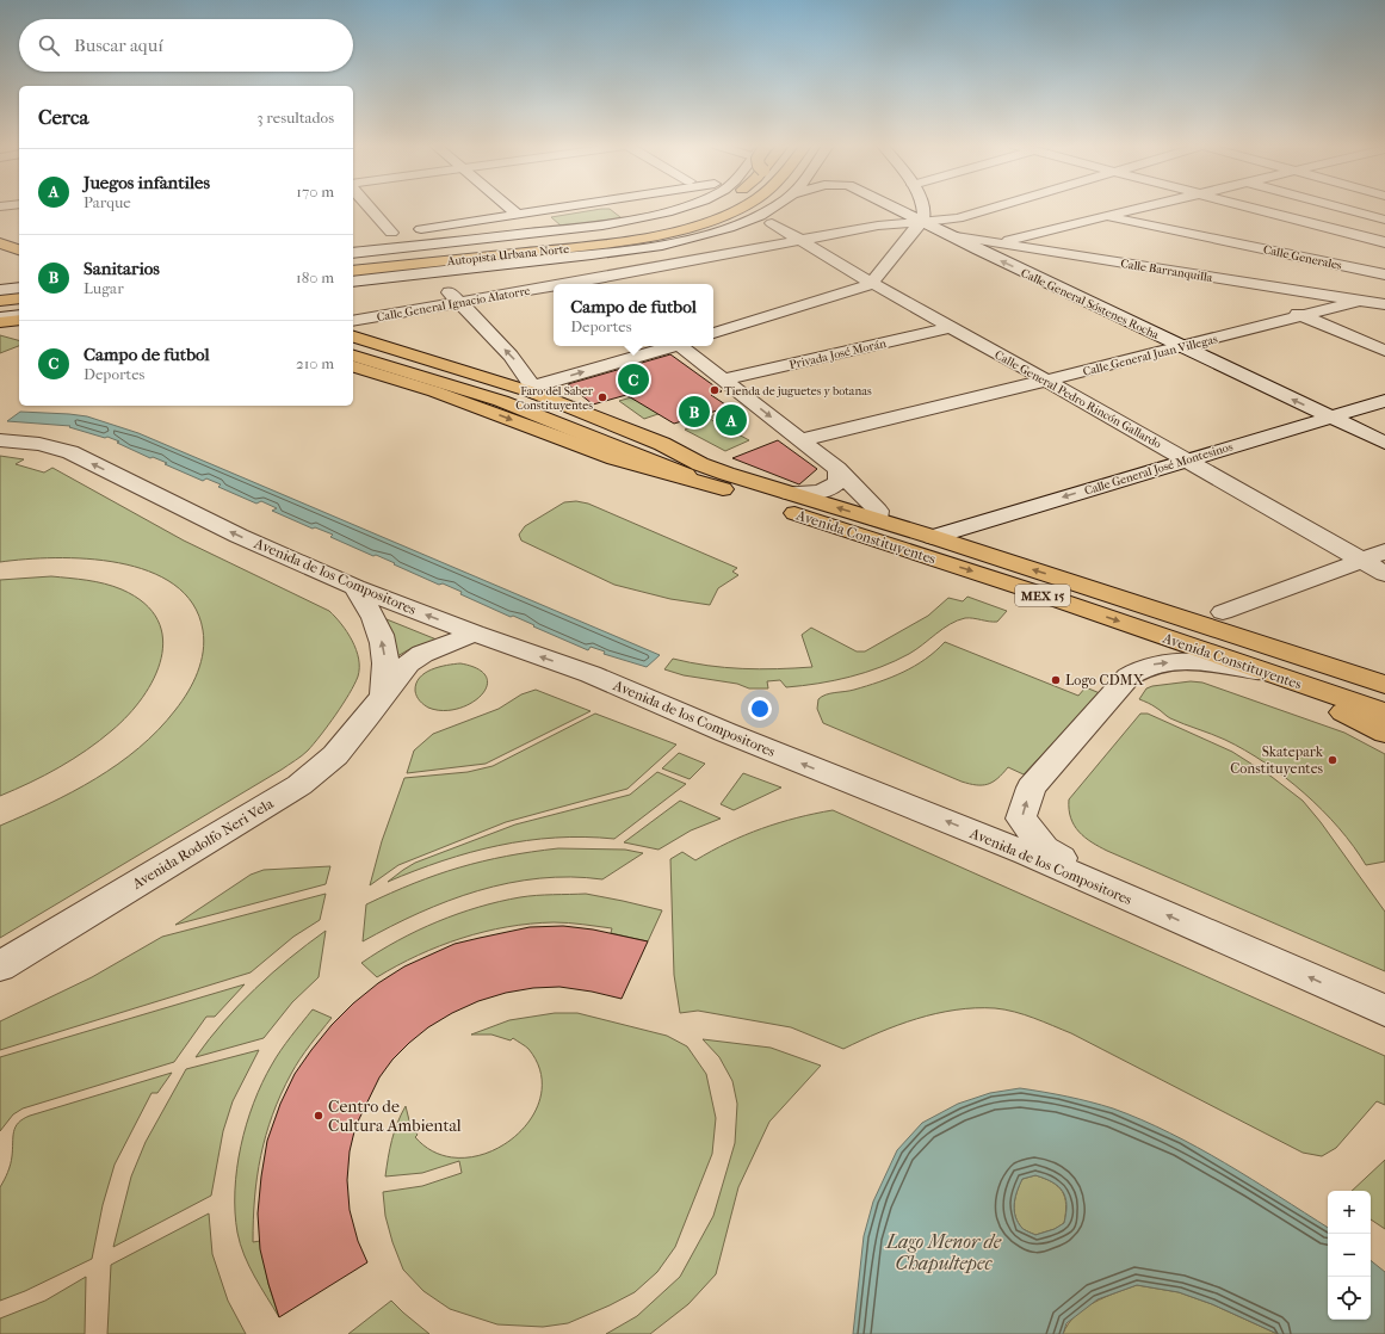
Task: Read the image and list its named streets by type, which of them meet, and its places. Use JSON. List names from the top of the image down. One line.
{"streets":{"main road":["Autopista Urbana Norte","Avenida Constituyentes","MEX 15"],"street":["Calle Generales","Calle Barranquilla","Calle General Ignacio Alatorre","Calle General Sóstenes Rocha","Privada José Morán","Calle General Juan Villegas","Calle General Pedro Rincón Gallardo","Calle General José Montesinos","Avenida de los Compositores","Avenida Rodolfo Neri Vela"]},"crossings":[["Calle Barranquilla","Calle General Sóstenes Rocha"],["Calle Barranquilla","Calle General Juan Villegas"],["Calle General Ignacio Alatorre","Calle General Sóstenes Rocha"],["Calle General Ignacio Alatorre","Calle General Pedro Rincón Gallardo"],["Calle General Sóstenes Rocha","Calle General Juan Villegas"],["Calle General Sóstenes Rocha","Calle General José Montesinos"],["Privada José Morán","Calle General Pedro Rincón Gallardo"],["Calle General Juan Villegas","Calle General Pedro Rincón Gallardo"],["Calle General Pedro Rincón Gallardo","Calle General José Montesinos"],["Calle General José Montesinos","Avenida Constituyentes"],["Avenida de los Compositores","Avenida Rodolfo Neri Vela"]],"one_way":["Calle General José Montesinos","Avenida de los Compositores"],"water":["Lago Menor de Chapultepec"],"places":["Tienda de juguetes y botanas","Faro del Saber Constituyentes","Logo CDMX","Skatepark Constituyentes","Centro de Cultura Ambiental"],"page":{"search":"Buscar aquí","heading":["Cerca","3 resultados"],"list":[{"mark":"A","name":"Juegos infantiles","note":"Parque","value":"170 m"},{"mark":"B","name":"Sanitarios","note":"Lugar","value":"180 m"},{"mark":"C","name":"Campo de futbol","note":"Deportes","value":"210 m"}],"popup":["Campo de futbol","Deportes"],"pins":["C","B","A"],"map_buttons":["+","−"]}}
